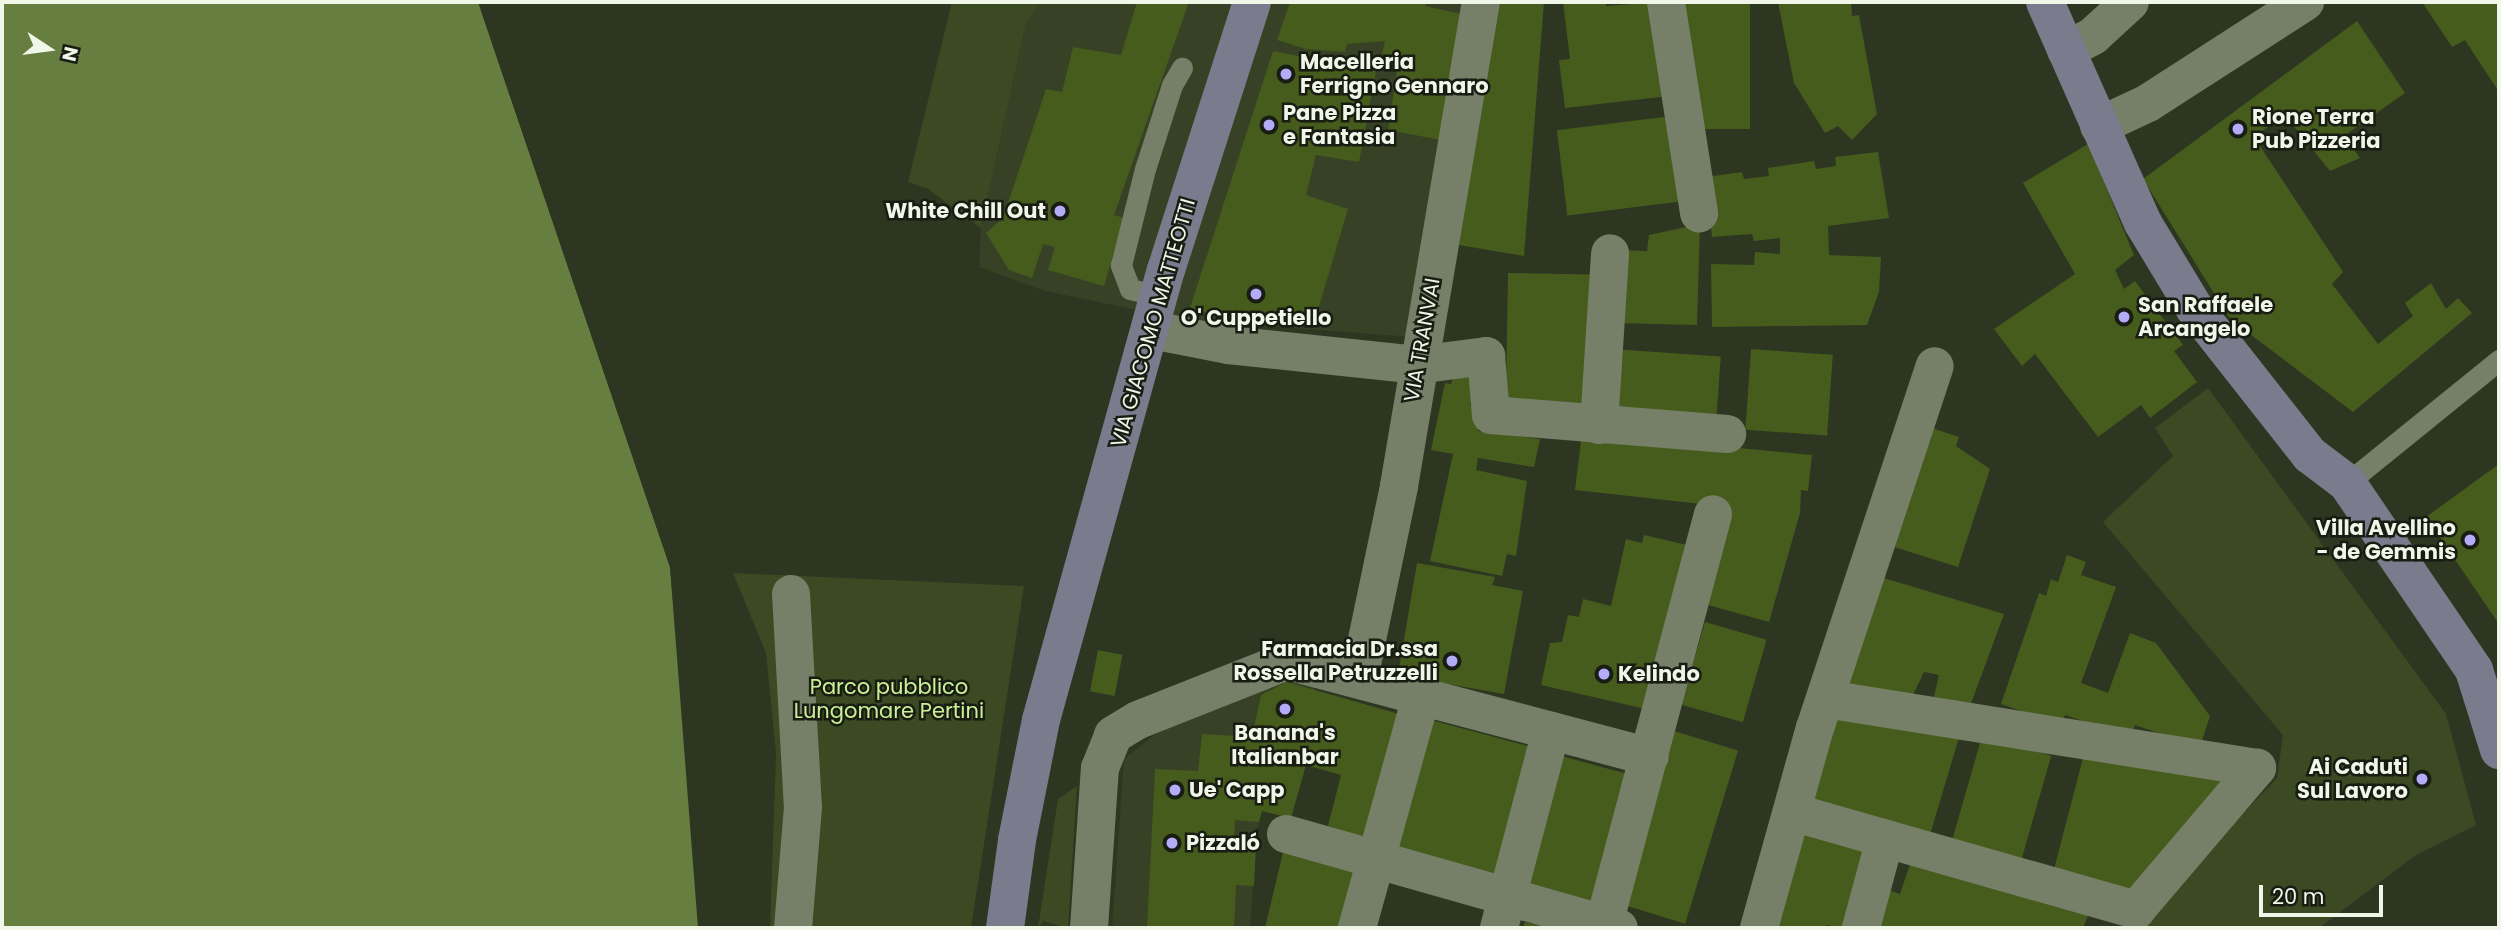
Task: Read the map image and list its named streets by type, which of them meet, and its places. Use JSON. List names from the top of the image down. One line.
{"streets":{"street":["VIA GIACOMO MATTEOTTI","VIA TRANVAI"]},"parks":["Parco pubblico Lungomare Pertini"],"places":["Macelleria Ferrigno Gennaro","Pane Pizza e Fantasia","Rione Terra Pub Pizzeria","White Chill Out","O' Cuppetiello","San Raffaele Arcangelo","Villa Avellino - de Gemmis","Farmacia Dr.ssa Rossella Petruzzelli","Kelindo","Banana's Italianbar","Ai Caduti Sul Lavoro","Ue' Capp","Pizzaló"],"scale_bar":"20 m","north":"right"}
